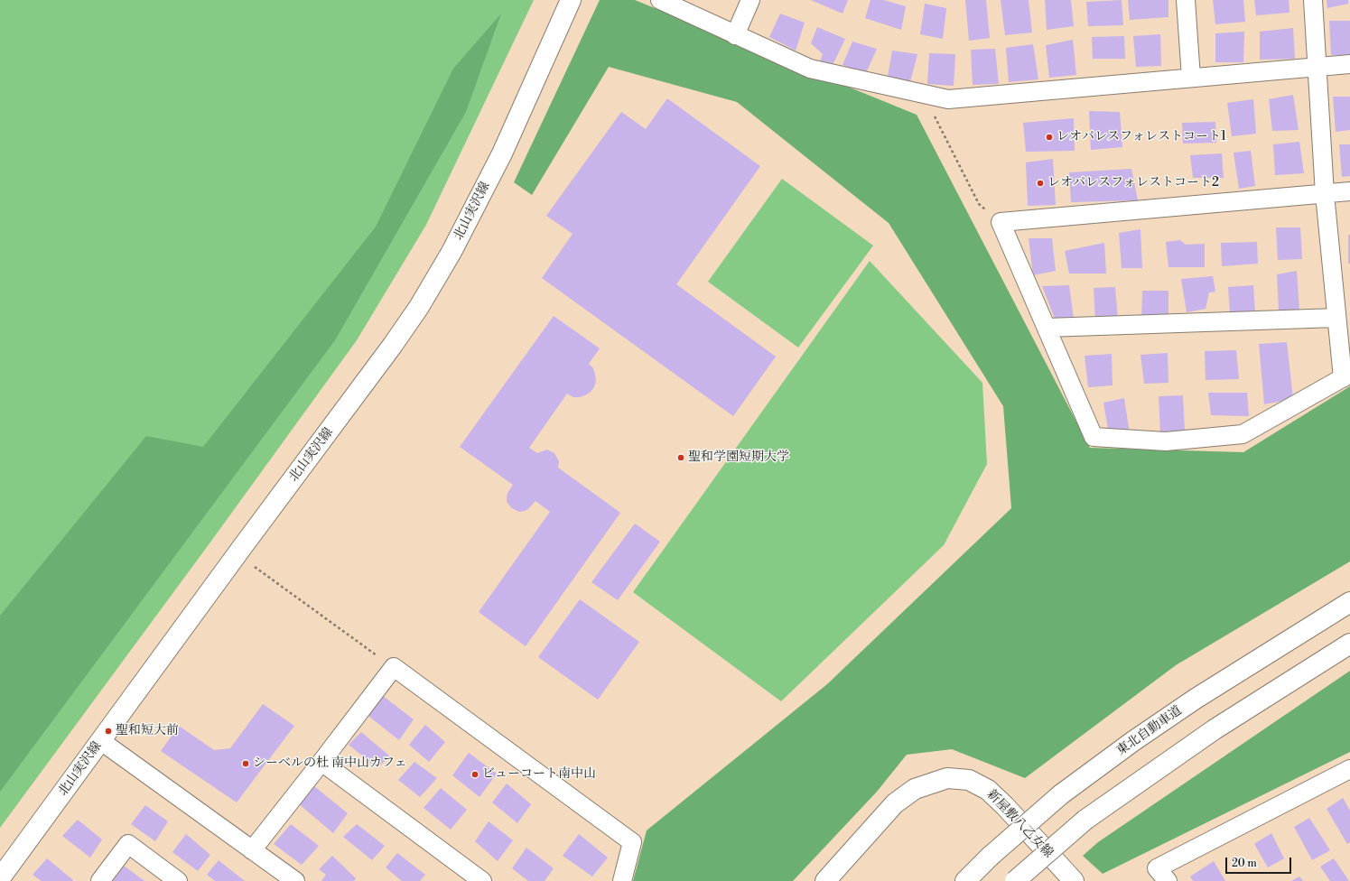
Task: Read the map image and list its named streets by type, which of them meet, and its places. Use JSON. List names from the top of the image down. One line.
{"streets":{"main road":["北山実沢線","東北自動車道","新屋敷八乙女線"]},"places":["レオパレスフォレストコート1","レオパレスフォレストコート2","聖和学園短期大学","聖和短大前","シーベルの杜 南中山カフェ","ビューコート南中山"],"scale_bar":"20 m"}
